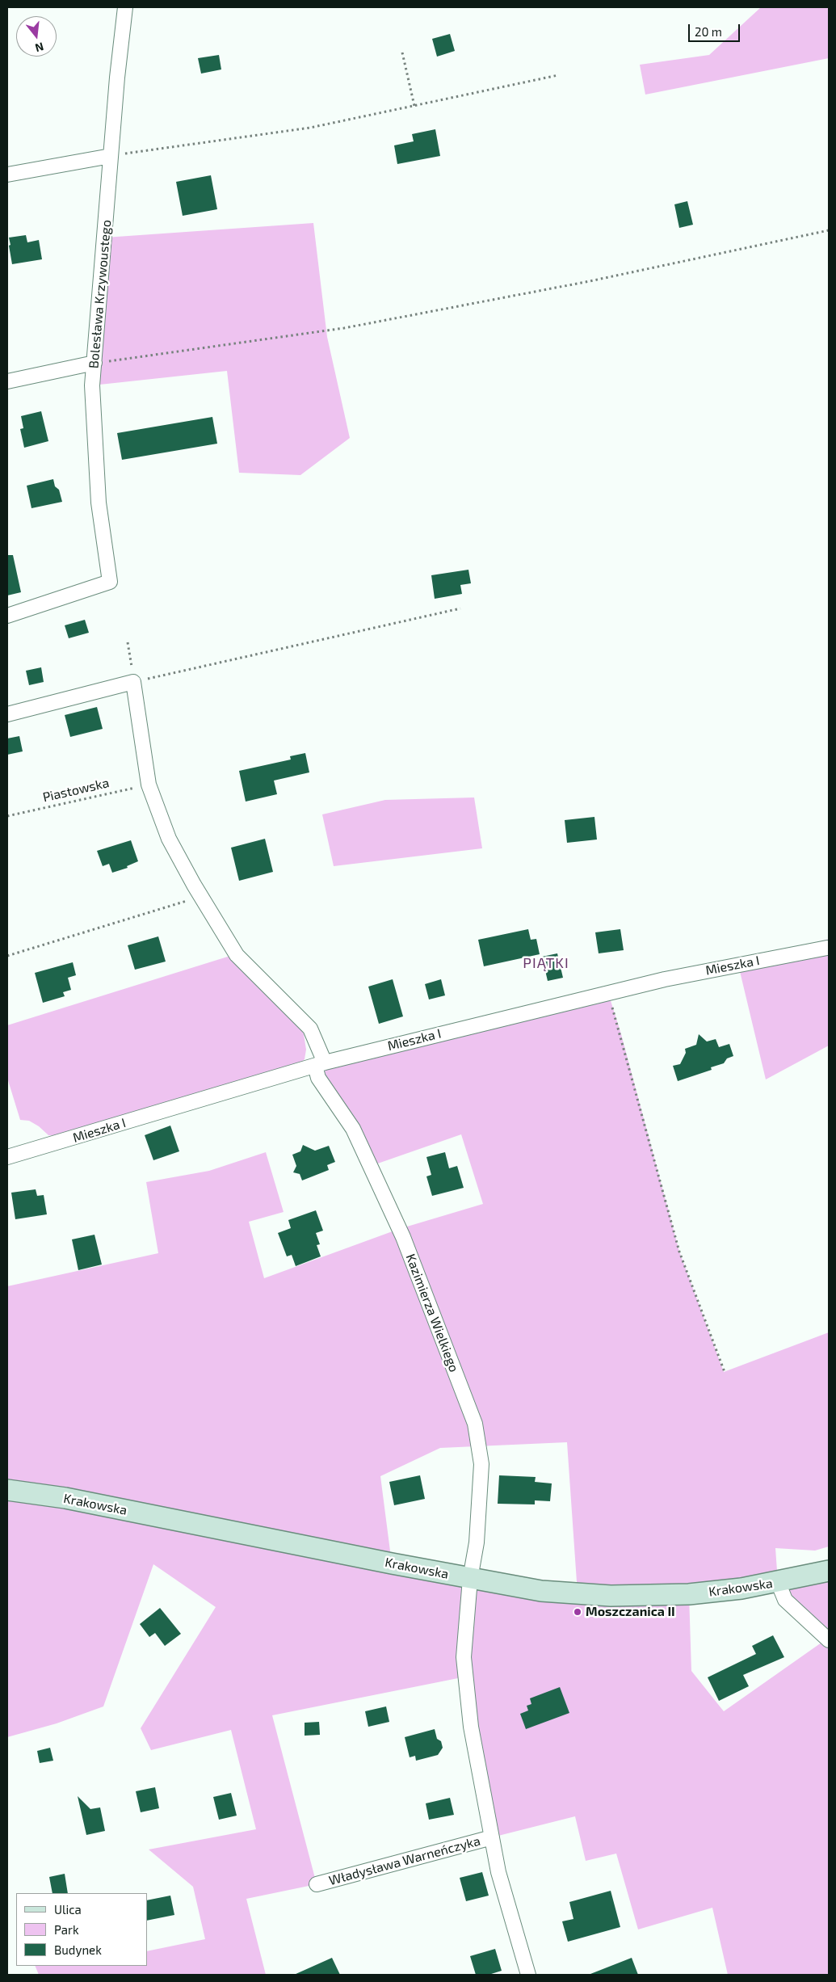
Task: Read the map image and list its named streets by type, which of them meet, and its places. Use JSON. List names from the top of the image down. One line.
{"streets":{"main road":["Krakowska"],"street":["Bolesława Krzywoustego","Mieszka I","Kazimierza Wielkiego","Władysława Warneńczyka"],"path":["Piastowska"]},"crossings":[["Mieszka I","Kazimierza Wielkiego"],["Kazimierza Wielkiego","Krakowska"],["Kazimierza Wielkiego","Władysława Warneńczyka"],["Krakowska","Władysława Warneńczyka"]],"districts":["PIĄTKI"],"places":["Moszczanica II"],"legend":["Ulica","Park","Budynek"],"scale_bar":"20 m","north":"bottom"}
